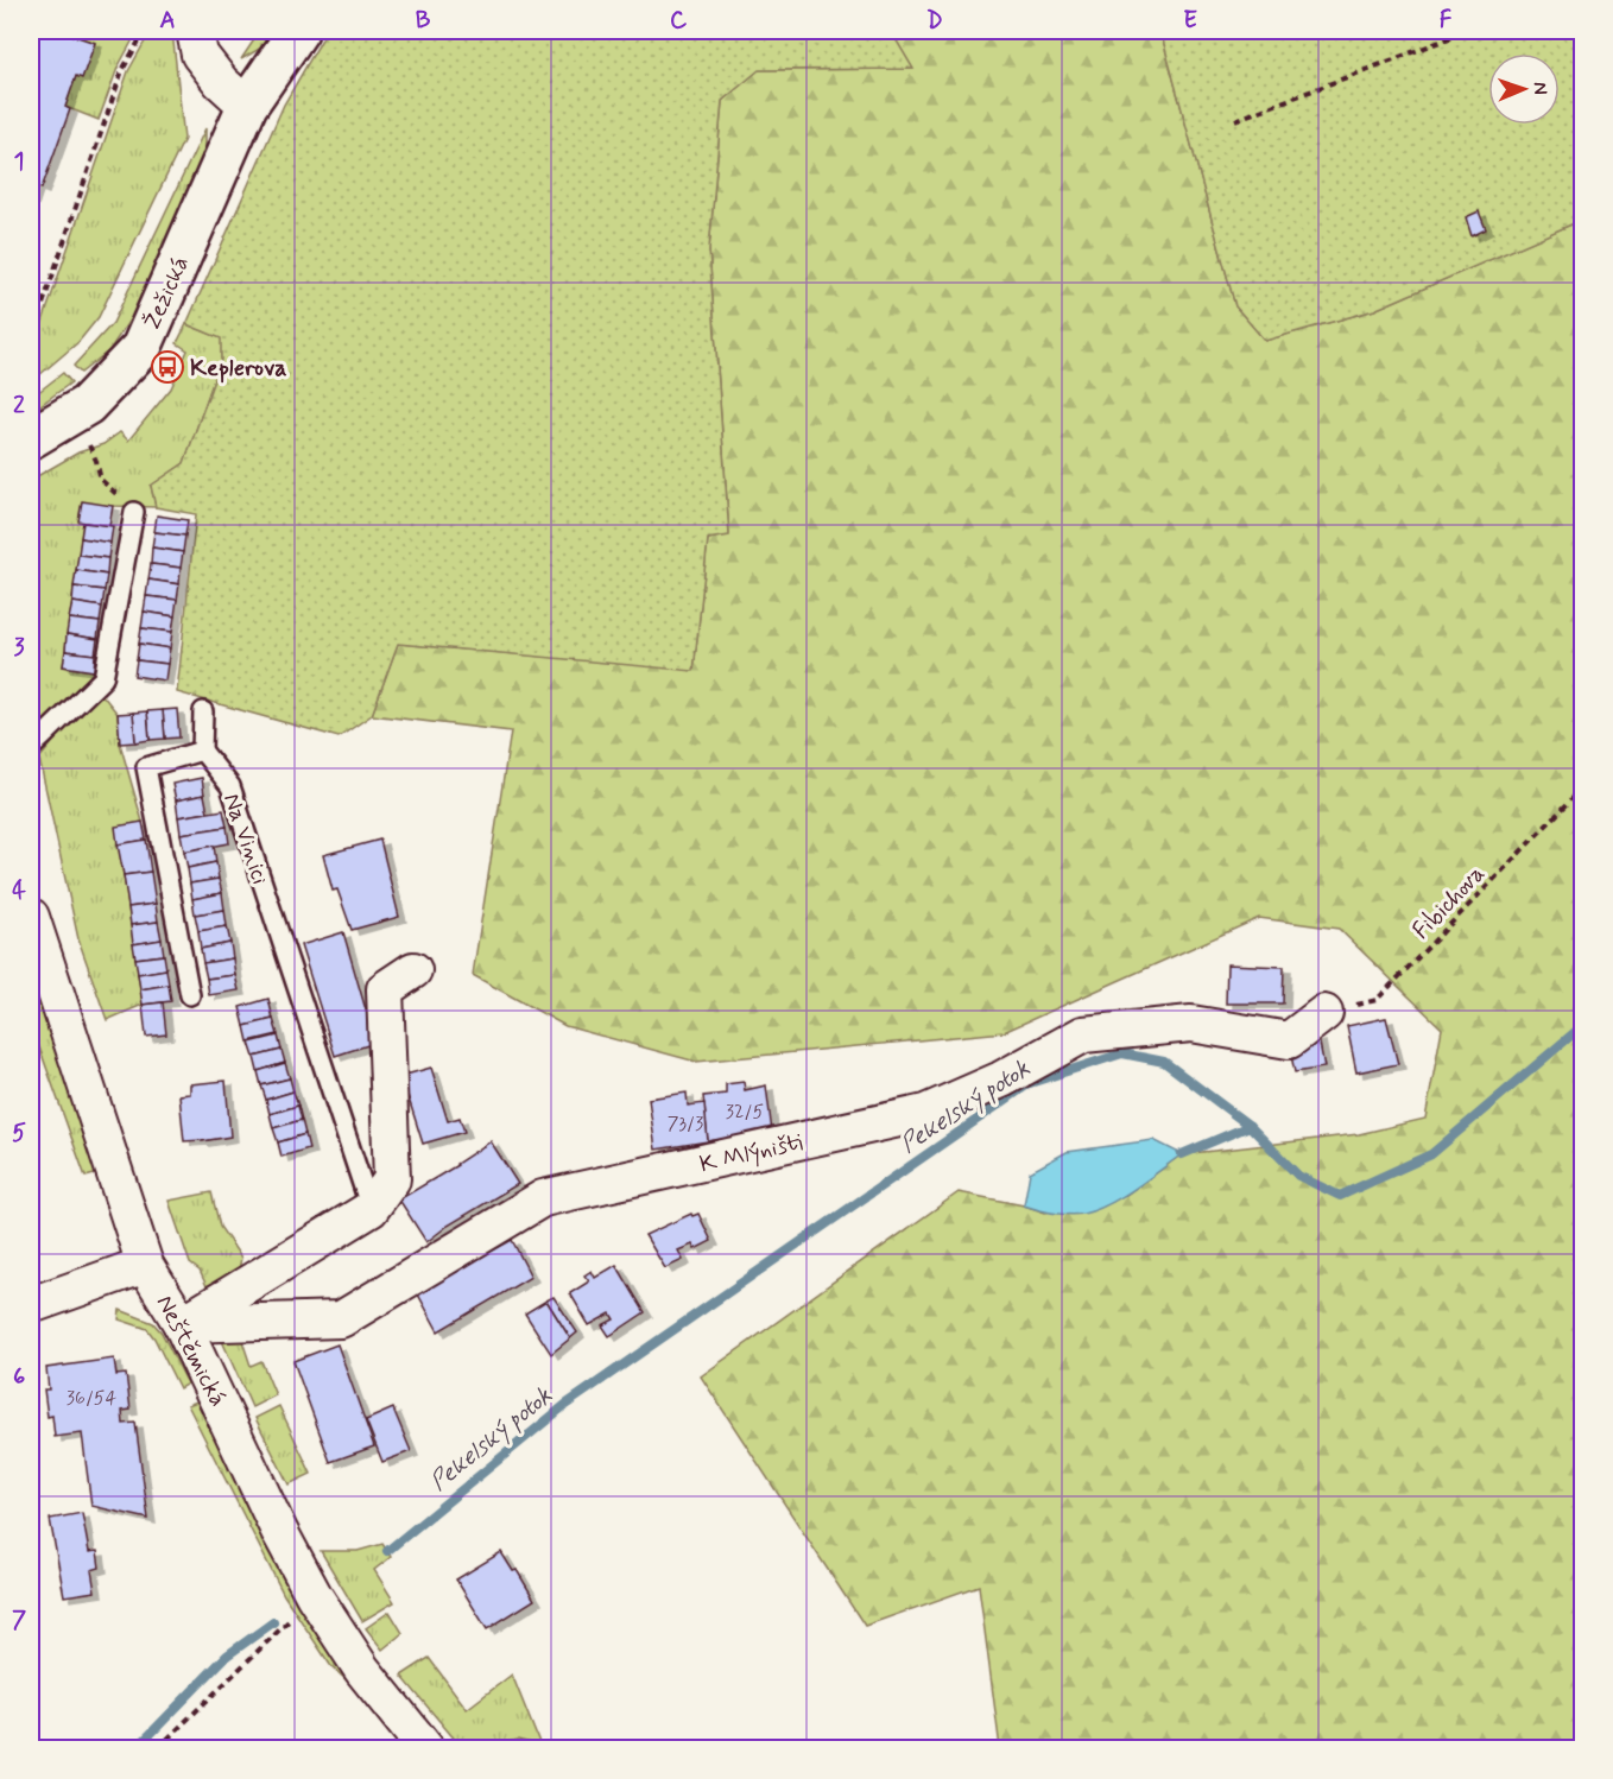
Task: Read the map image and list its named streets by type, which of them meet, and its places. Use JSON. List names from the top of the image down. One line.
{"streets":{"street":["Žežická","K Mlýništi","Neštěmická"],"lane":["Na Vinici"],"path":["Fibichova"]},"crossings":[["Fibichova","K Mlýništi"],["K Mlýništi","Neštěmická"]],"water":["Pekelský potok"],"places":{"bus stop":["Keplerova"]},"house_numbers":["32/5","73/3","36/54"],"north":"right","grid":{"columns":["A","B","C","D","E","F"],"rows":["1","2","3","4","5","6","7"]}}
